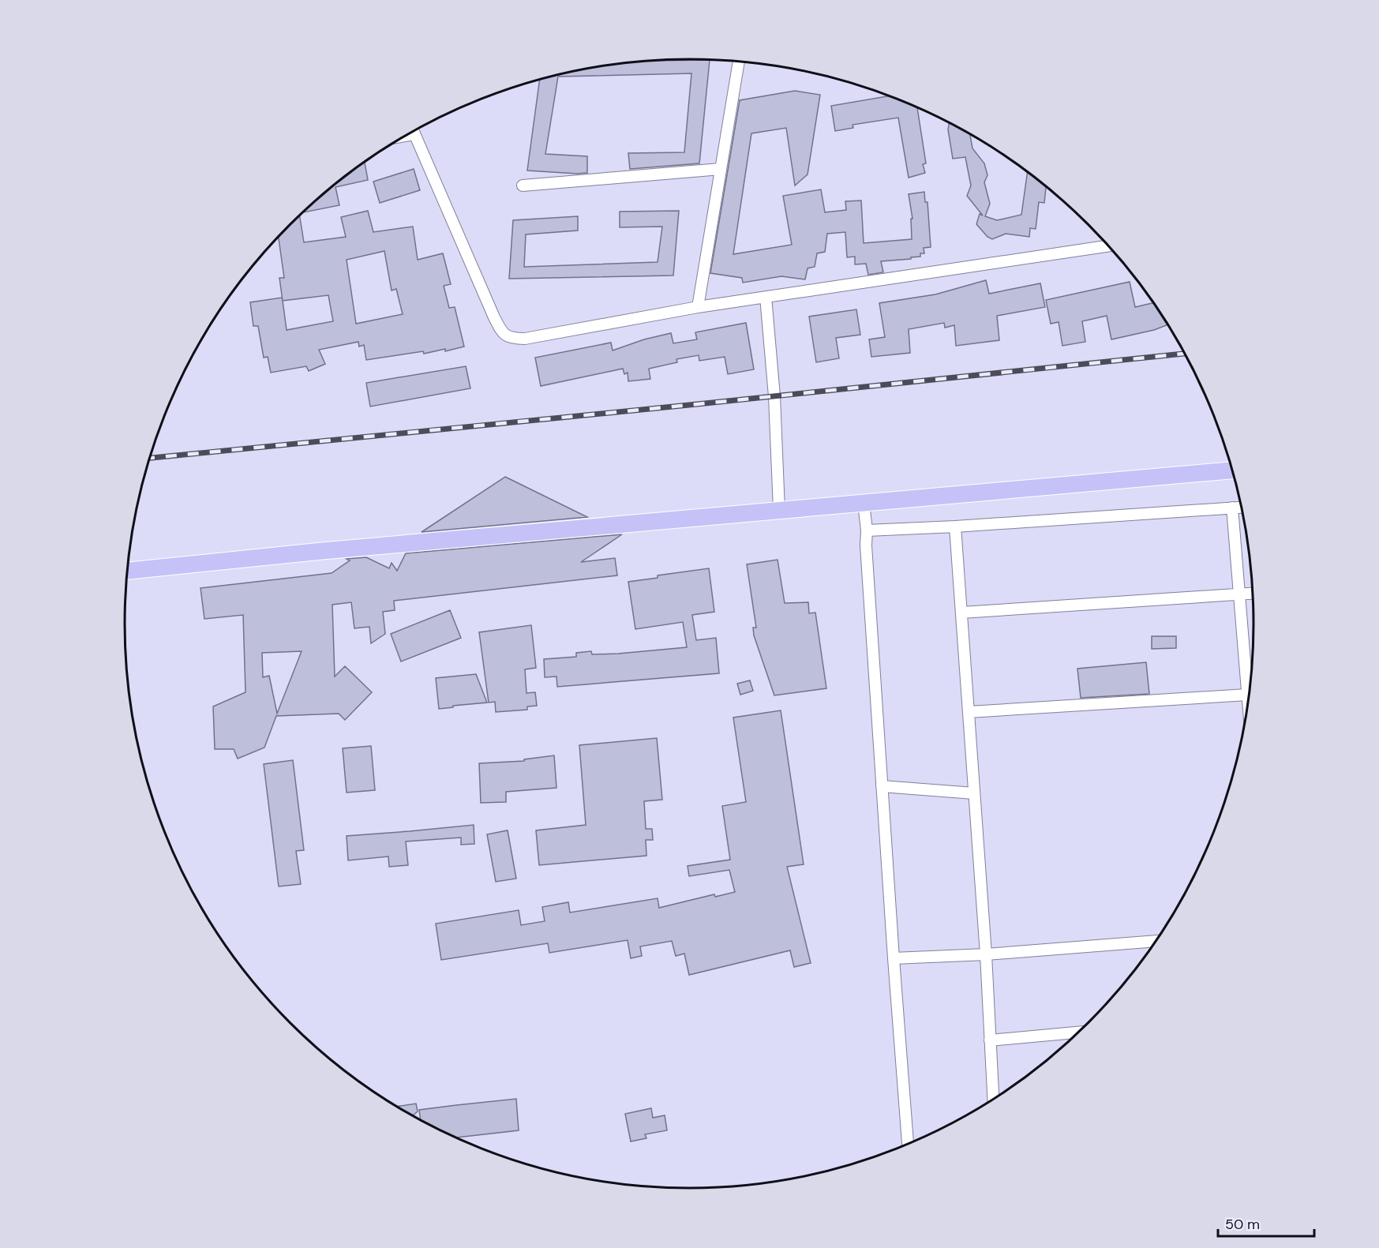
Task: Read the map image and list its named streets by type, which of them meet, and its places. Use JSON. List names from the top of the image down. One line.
{"scale_bar":"50 m"}
